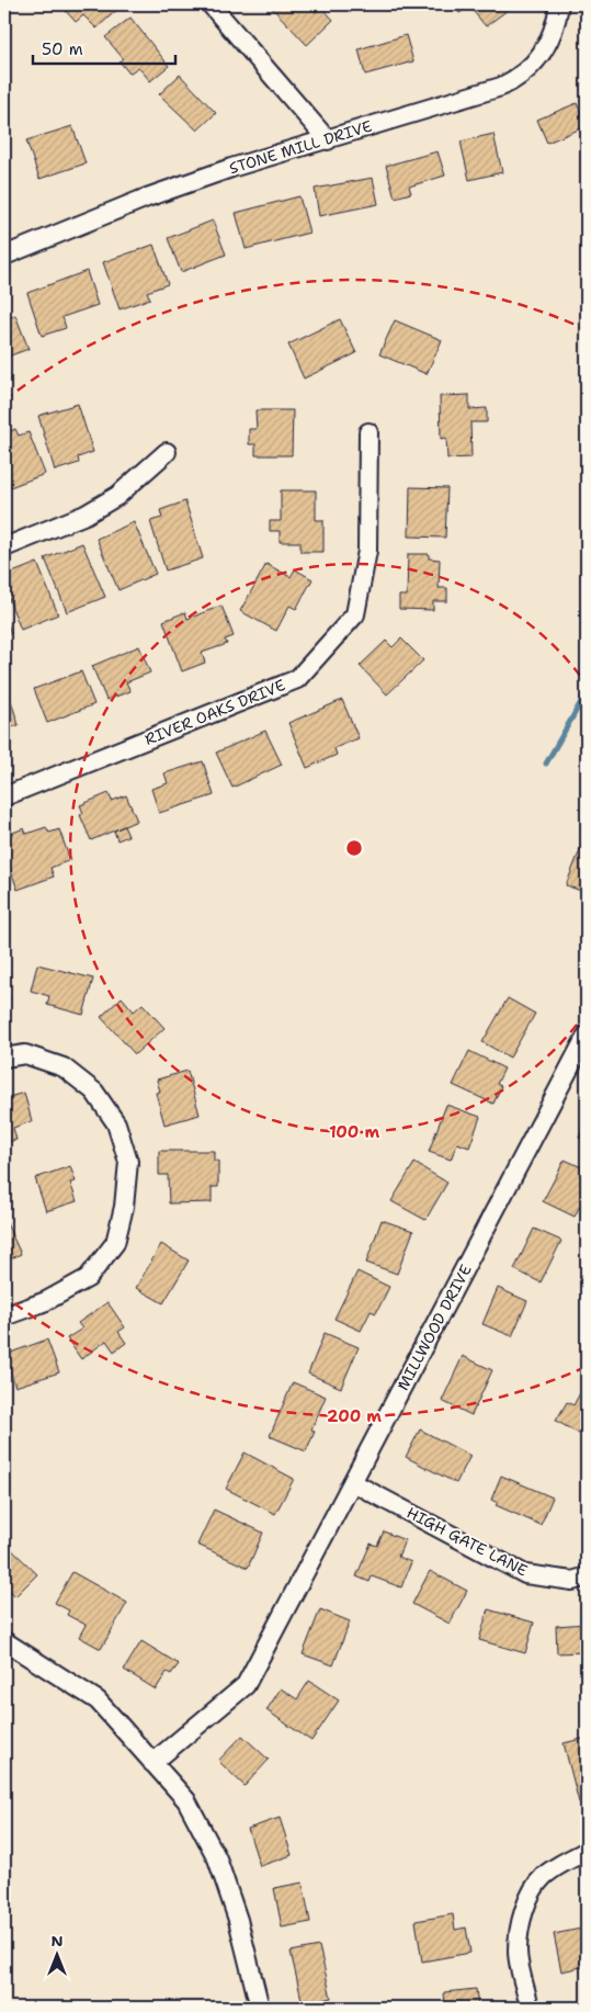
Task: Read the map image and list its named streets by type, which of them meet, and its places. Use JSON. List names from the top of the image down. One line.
{"streets":{"street":["STONE MILL DRIVE","RIVER OAKS DRIVE","MILLWOOD DRIVE","HIGH GATE LANE"]},"crossings":[["MILLWOOD DRIVE","HIGH GATE LANE"]],"scale_bar":"50 m","north":"top","rings":["100 m","200 m"]}
